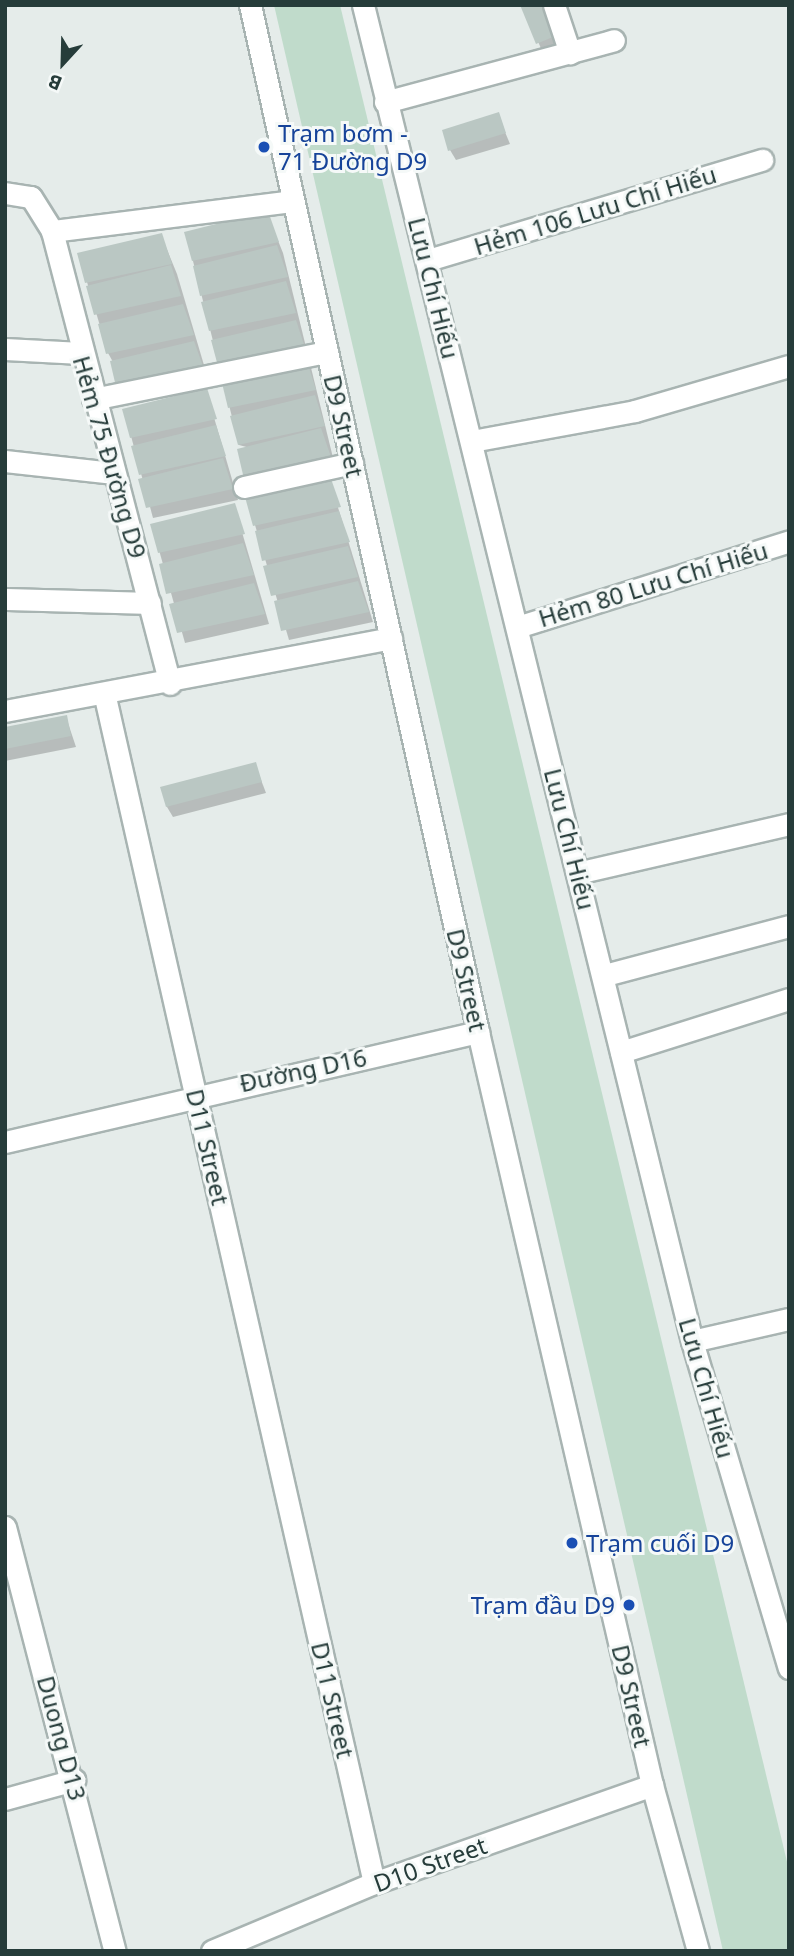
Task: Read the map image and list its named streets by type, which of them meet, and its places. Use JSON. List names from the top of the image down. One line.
{"streets":{"street":["Hẻm 106 Lưu Chí Hiếu","Lưu Chí Hiếu","D9 Street","Hẻm 75 Đường D9","Hẻm 80 Lưu Chí Hiếu","Đường D16","D11 Street","Duong D13","D10 Street"]},"crossings":[["Hẻm 106 Lưu Chí Hiếu","Lưu Chí Hiếu"],["Lưu Chí Hiếu","Hẻm 80 Lưu Chí Hiếu"],["D9 Street","Đường D16"],["D9 Street","D10 Street"],["Đường D16","D11 Street"],["D11 Street","D10 Street"]],"places":["Trạm bơm - 71 Đường D9","Trạm cuối D9","Trạm đầu D9"],"north":"bottom"}
